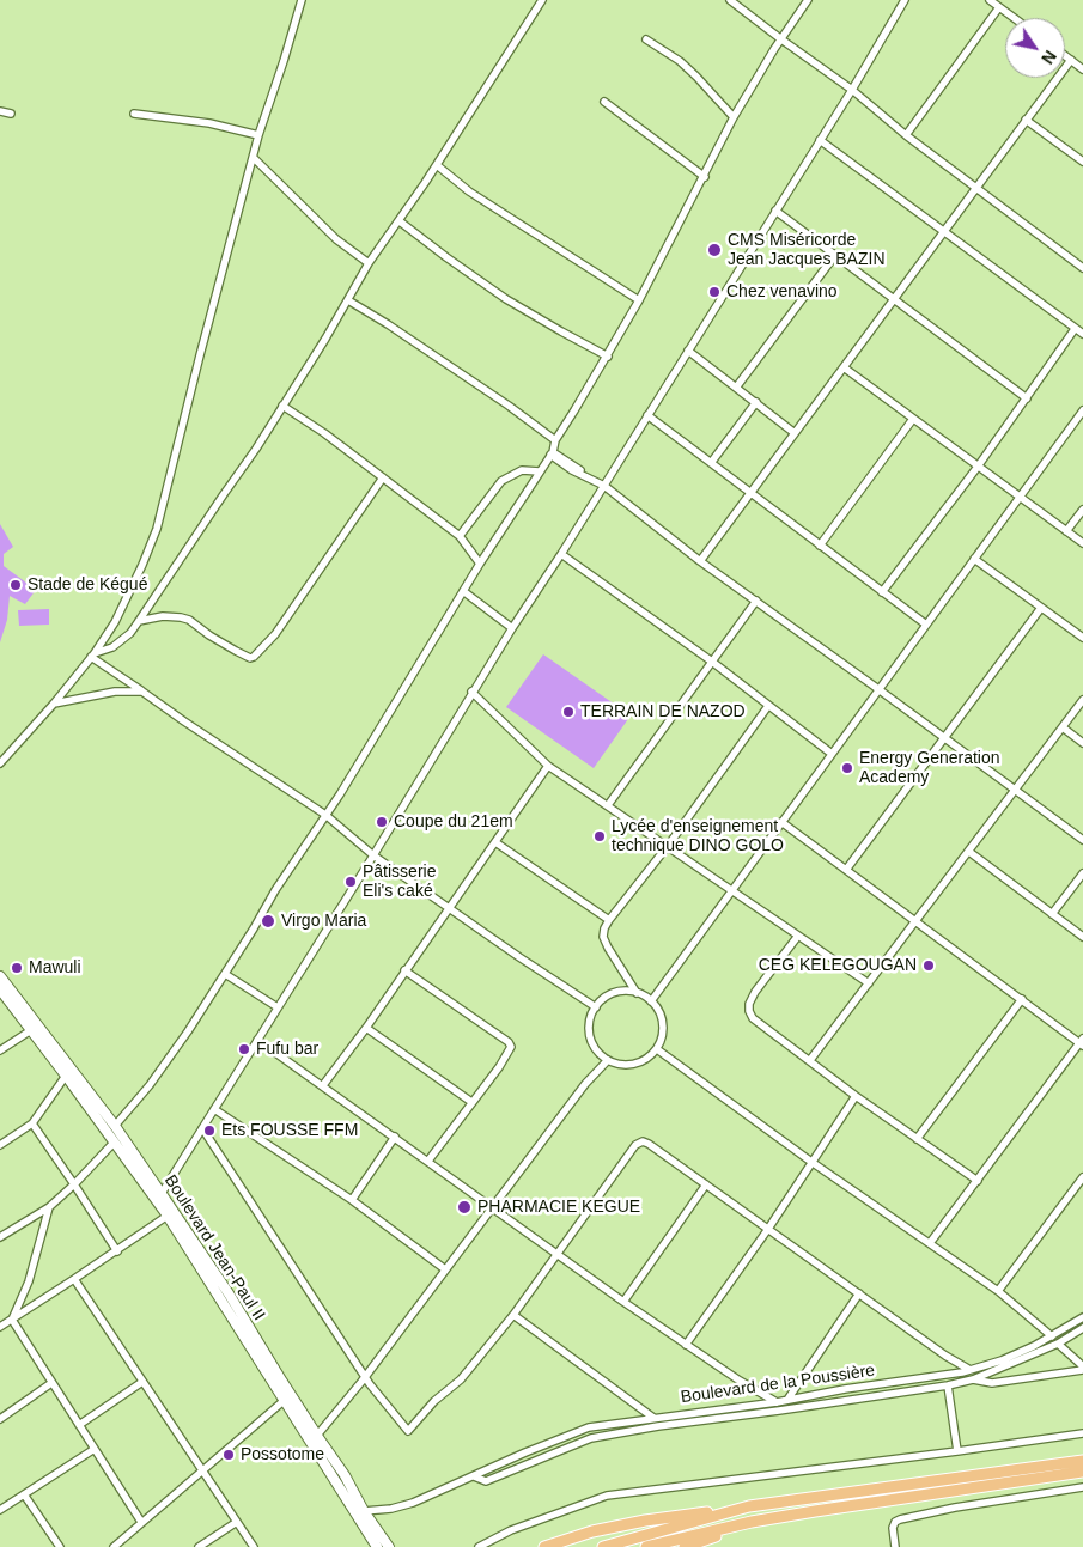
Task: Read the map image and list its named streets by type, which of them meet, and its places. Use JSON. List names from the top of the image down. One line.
{"streets":{"main road":["Boulevard Jean-Paul II"],"street":["Boulevard de la Poussière"]},"crossings":[["Boulevard Jean-Paul II","Boulevard de la Poussière"]],"places":["CMS Miséricorde Jean Jacques BAZIN","Chez venavino","Stade de Kégué","TERRAIN DE NAZOD","Energy Generation Academy","Coupe du 21em","Lycée d'enseignement technique DINO GOLO","Pâtisserie Eli's caké","Virgo Maria","CEG KELEGOUGAN","Mawuli","Fufu bar","Ets FOUSSE FFM","PHARMACIE KEGUE","Possotome"],"north":"bottom right"}
